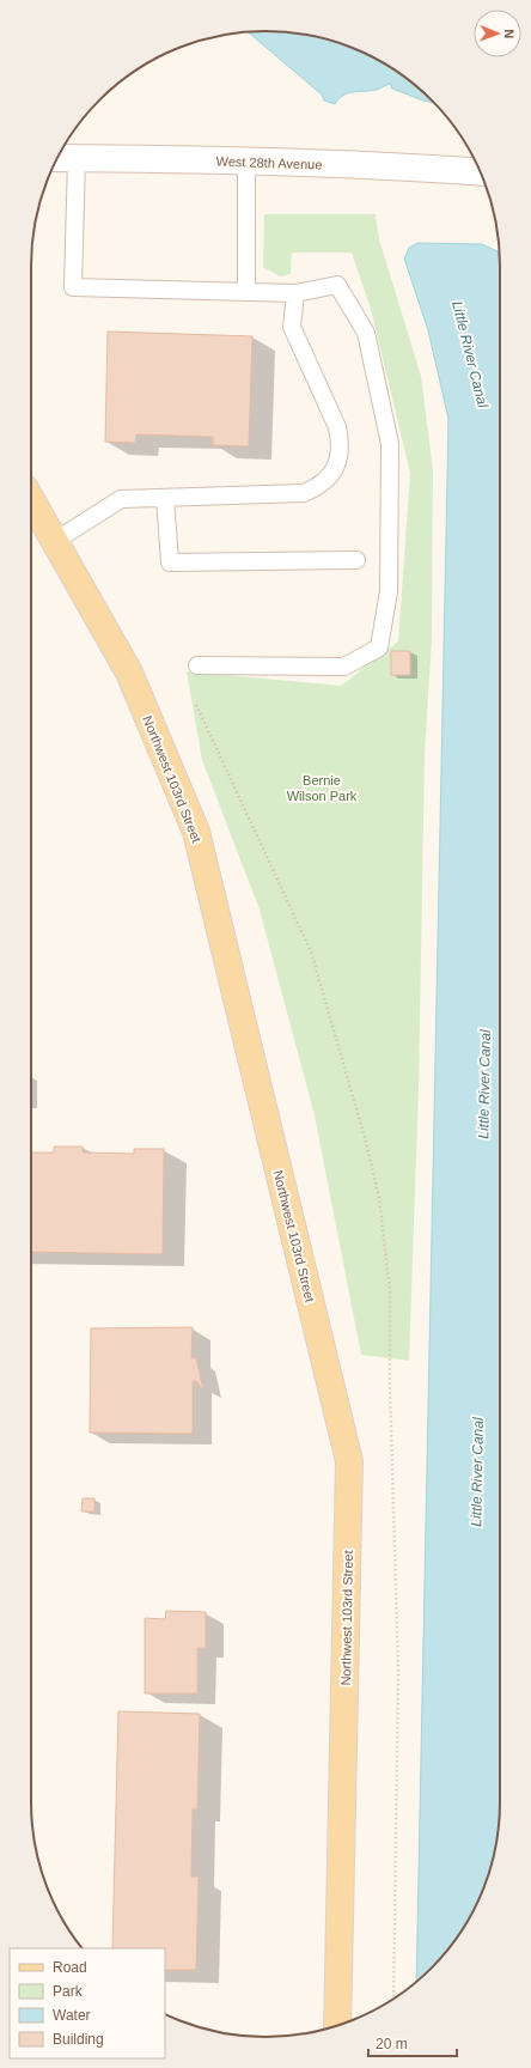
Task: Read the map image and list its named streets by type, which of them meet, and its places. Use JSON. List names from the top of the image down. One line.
{"streets":{"main road":["West 28th Avenue","Northwest 103rd Street"]},"water":["Little River Canal"],"parks":["Bernie Wilson Park"],"legend":["Road","Park","Water","Building"],"scale_bar":"20 m","north":"right"}
